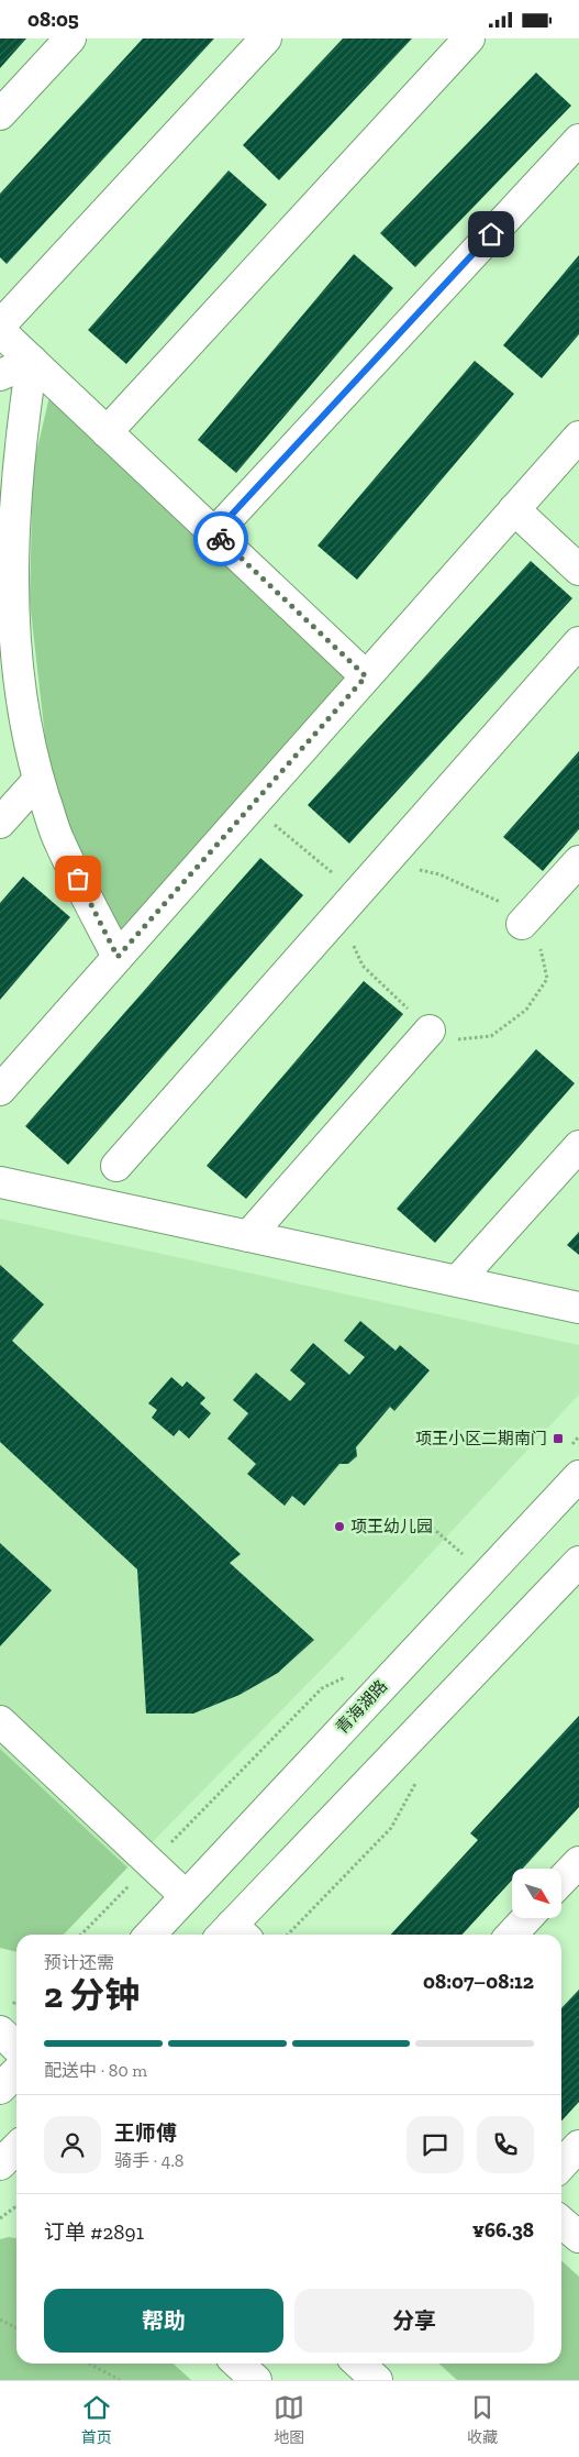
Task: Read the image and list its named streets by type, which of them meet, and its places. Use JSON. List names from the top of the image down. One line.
{"streets":{"main road":["青海湖路"]},"places":{"transit":["项王小区二期南门"],"other":["项王幼儿园"]},"north":"bottom right","page":{"status":"08:05","heading":["2 分钟","预计还需","08:07–08:12"],"panel":["王师傅","骑手 · 4.8","订单 #2891","¥66.38"],"bar":"配送中 · 80 m","buttons":["帮助","分享"],"tabs":["首页","地图","收藏"]}}
